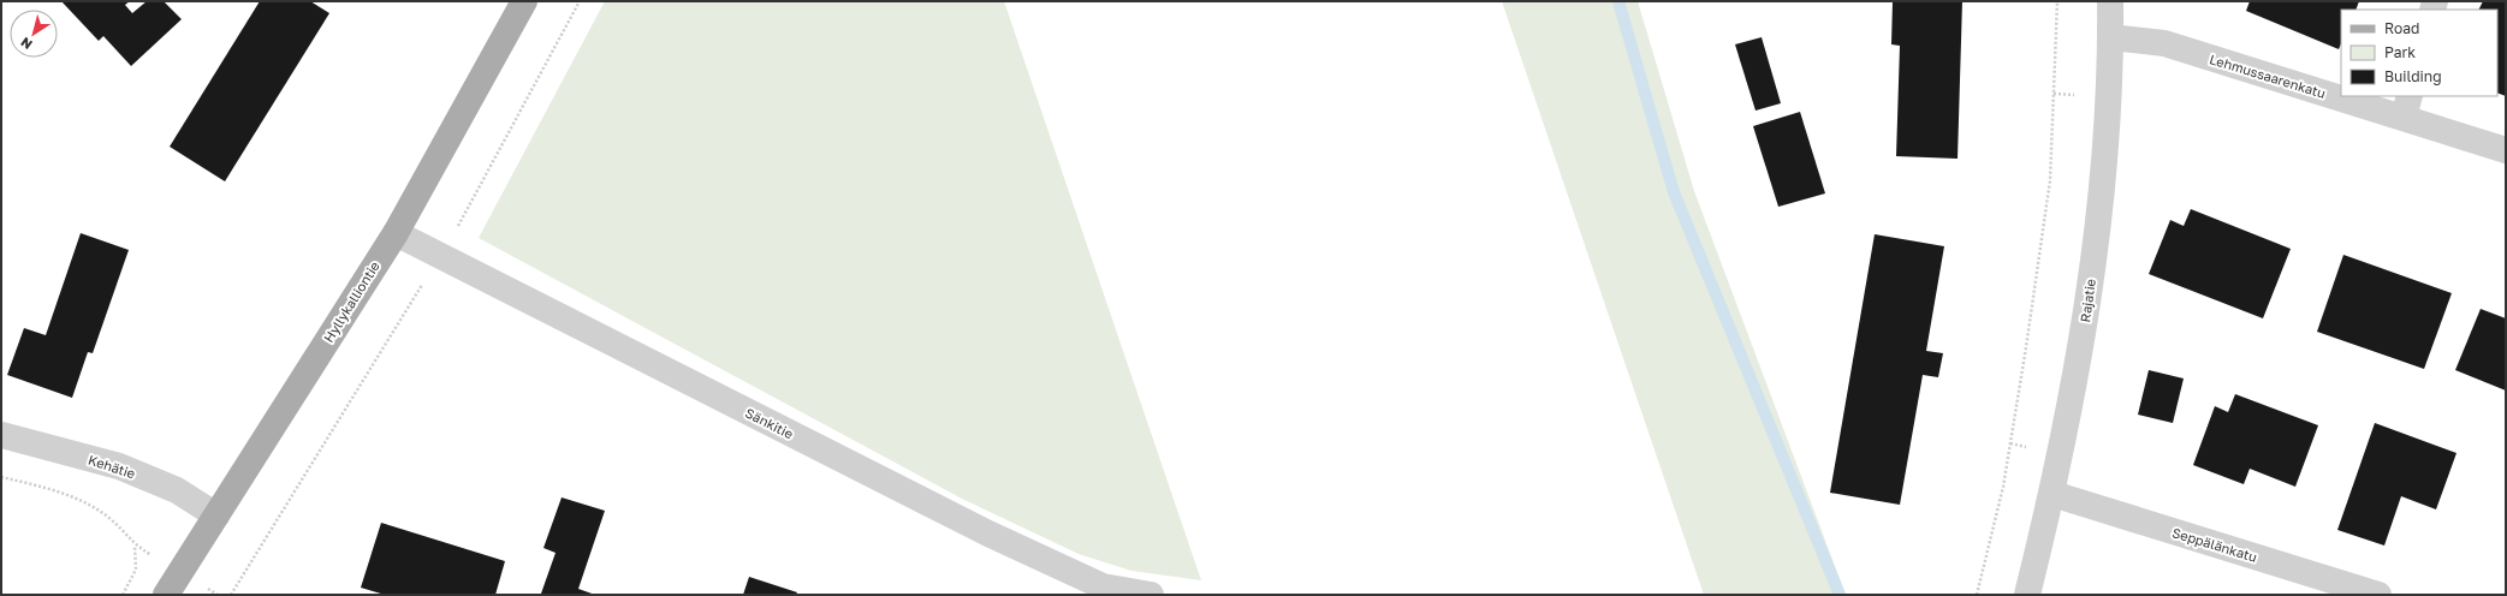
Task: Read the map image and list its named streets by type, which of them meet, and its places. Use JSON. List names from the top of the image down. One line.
{"streets":{"main road":["Hyllykalliontie"],"street":["Lehmussaarenkatu","Rajatie","Sänkitie","Kehätie","Seppälänkatu"]},"crossings":[["Lehmussaarenkatu","Rajatie"],["Rajatie","Seppälänkatu"],["Hyllykalliontie","Sänkitie"],["Hyllykalliontie","Kehätie"]],"legend":["Road","Park","Building"],"north":"bottom left"}
